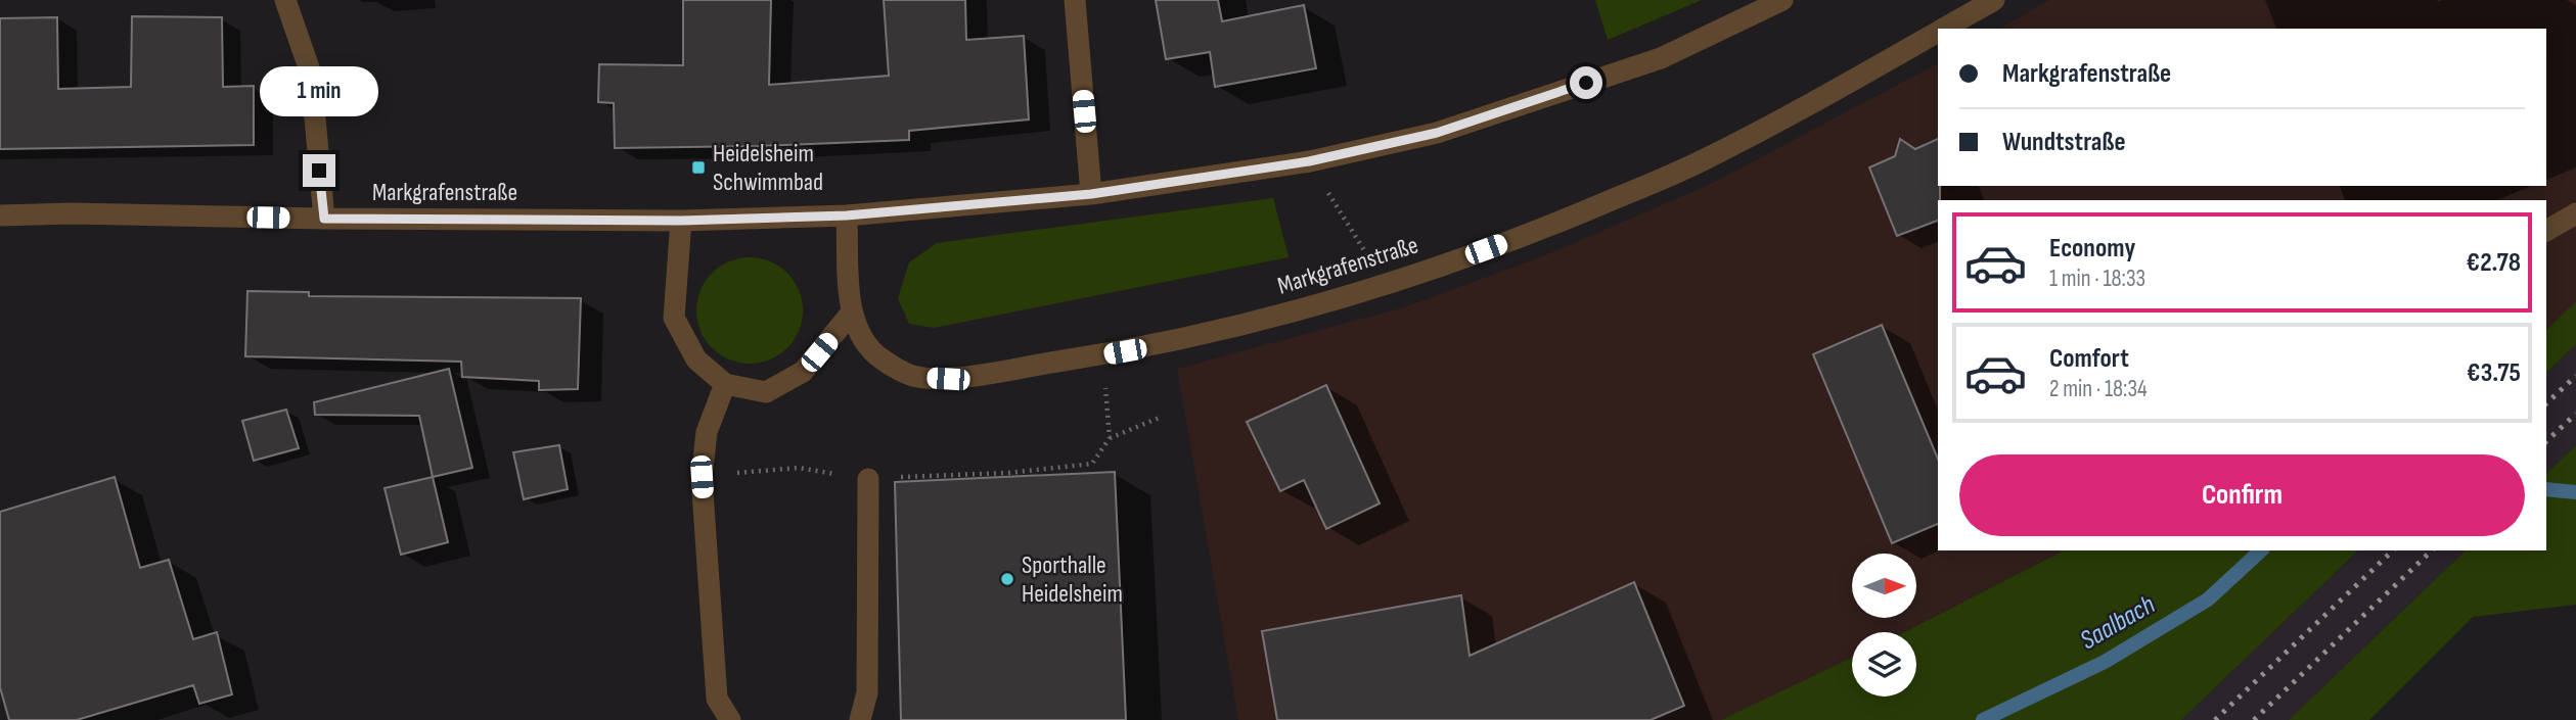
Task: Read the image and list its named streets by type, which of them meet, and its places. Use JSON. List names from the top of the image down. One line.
{"streets":{"street":["Markgrafenstraße"]},"water":["Saalbach"],"places":{"transit":["Heidelsheim Schwimmbad"],"other":["Sporthalle Heidelsheim"]},"north":"right","page":{"banner":["Markgrafenstraße","Wundtstraße"],"bubble":"1 min","list":[{"name":"Economy","note":"1 min · 18:33","value":"€2.78"},{"name":"Comfort","note":"2 min · 18:34","value":"€3.75"}],"buttons":"Confirm"}}
